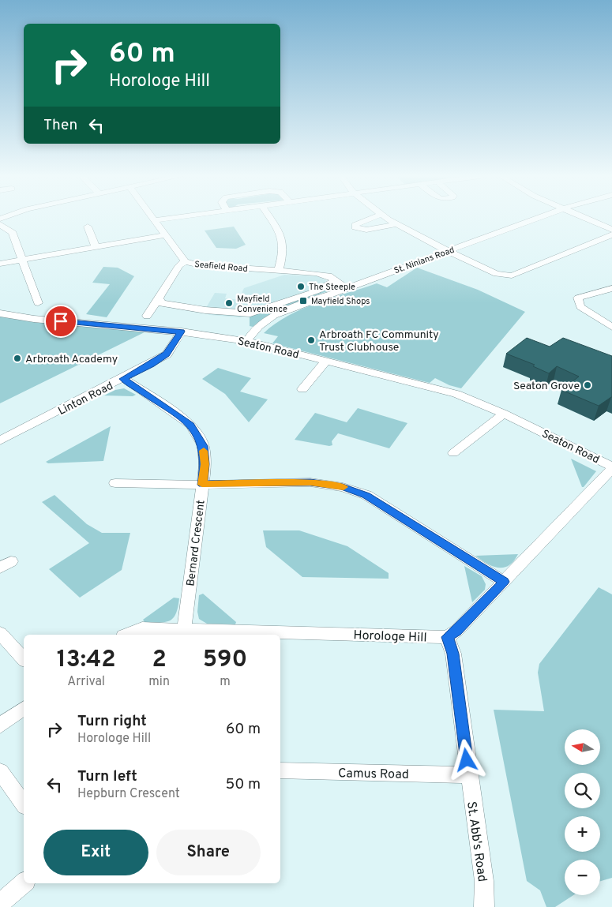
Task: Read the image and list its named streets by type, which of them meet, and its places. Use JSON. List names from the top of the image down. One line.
{"streets":{"street":["St. Ninians Road","Seafield Road","Seaton Road","Linton Road","Bernard Crescent","Horologe Hill","Camus Road","St. Abb's Road"]},"crossings":[["St. Ninians Road","Seafield Road"],["St. Ninians Road","Seaton Road"],["Seaton Road","Linton Road"],["Linton Road","Bernard Crescent"],["Bernard Crescent","Horologe Hill"],["Horologe Hill","St. Abb's Road"],["Camus Road","St. Abb's Road"]],"places":{"other":["The Steeple","Mayfield Convenience","Arbroath FC Community Trust Clubhouse","Arbroath Academy","Seaton Grove"],"transit":["Mayfield Shops"]},"north":"left","page":{"turn":["60 m","Horologe Hill"],"then":"Then","eta":["13:42","Arrival","2","min","590","m"],"list":[{"name":"Turn right","note":"Horologe Hill","value":"60 m"},{"name":"Turn left","note":"Hepburn Crescent","value":"50 m"}],"map_buttons":["+","−"],"buttons":["Exit","Share"]}}
